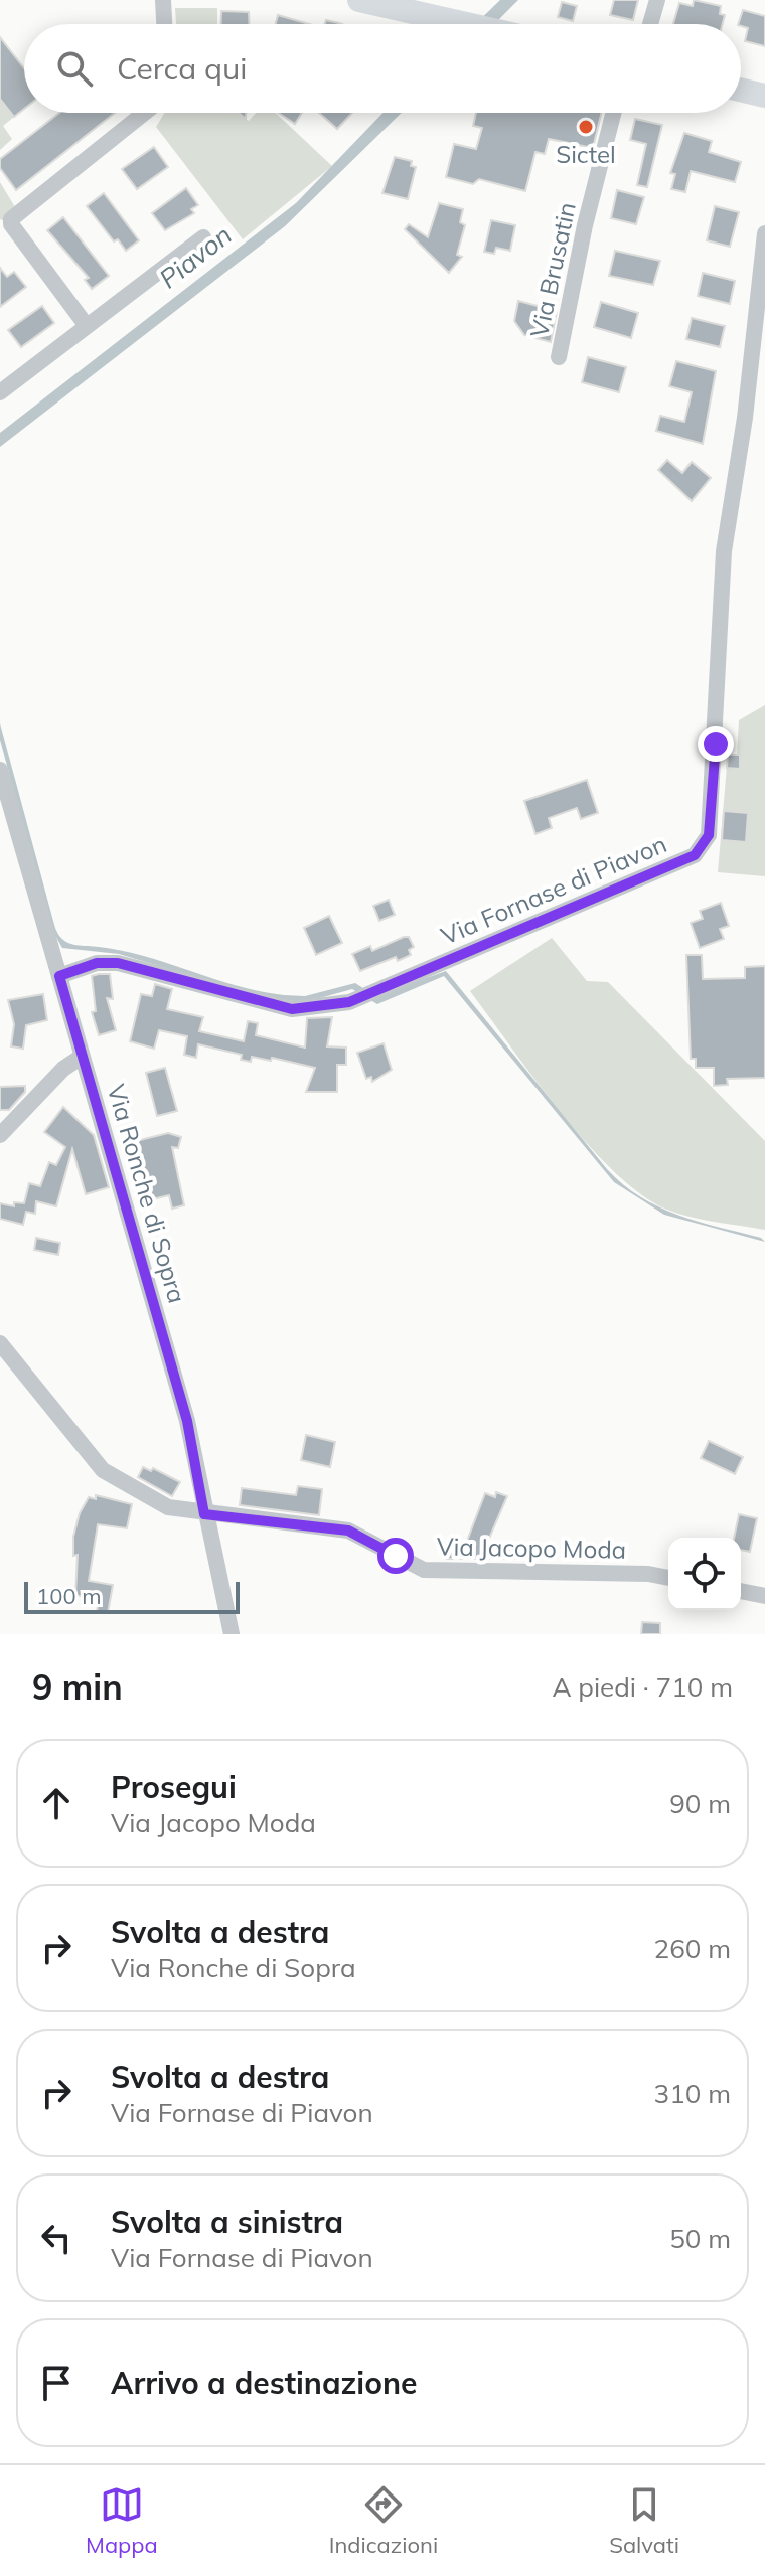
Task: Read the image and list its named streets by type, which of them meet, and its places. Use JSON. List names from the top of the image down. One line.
{"streets":{"street":["Via Brusatin","Via Fornase di Piavon","Via Ronche di Sopra","Via Jacopo Moda"]},"crossings":[["Via Fornase di Piavon","Via Ronche di Sopra"],["Via Ronche di Sopra","Via Jacopo Moda"]],"water":["Piavon"],"places":["Sictel"],"scale_bar":"100 m","page":{"search":"Cerca qui","scale":"100 m","heading":["9 min","A piedi · 710 m"],"list":[["Prosegui","Via Jacopo Moda","90 m"],["Svolta a destra","Via Ronche di Sopra","260 m"],["Svolta a destra","Via Fornase di Piavon","310 m"],["Svolta a sinistra","Via Fornase di Piavon","50 m"],"Arrivo a destinazione"],"nav":["Mappa","Indicazioni","Salvati"]}}
